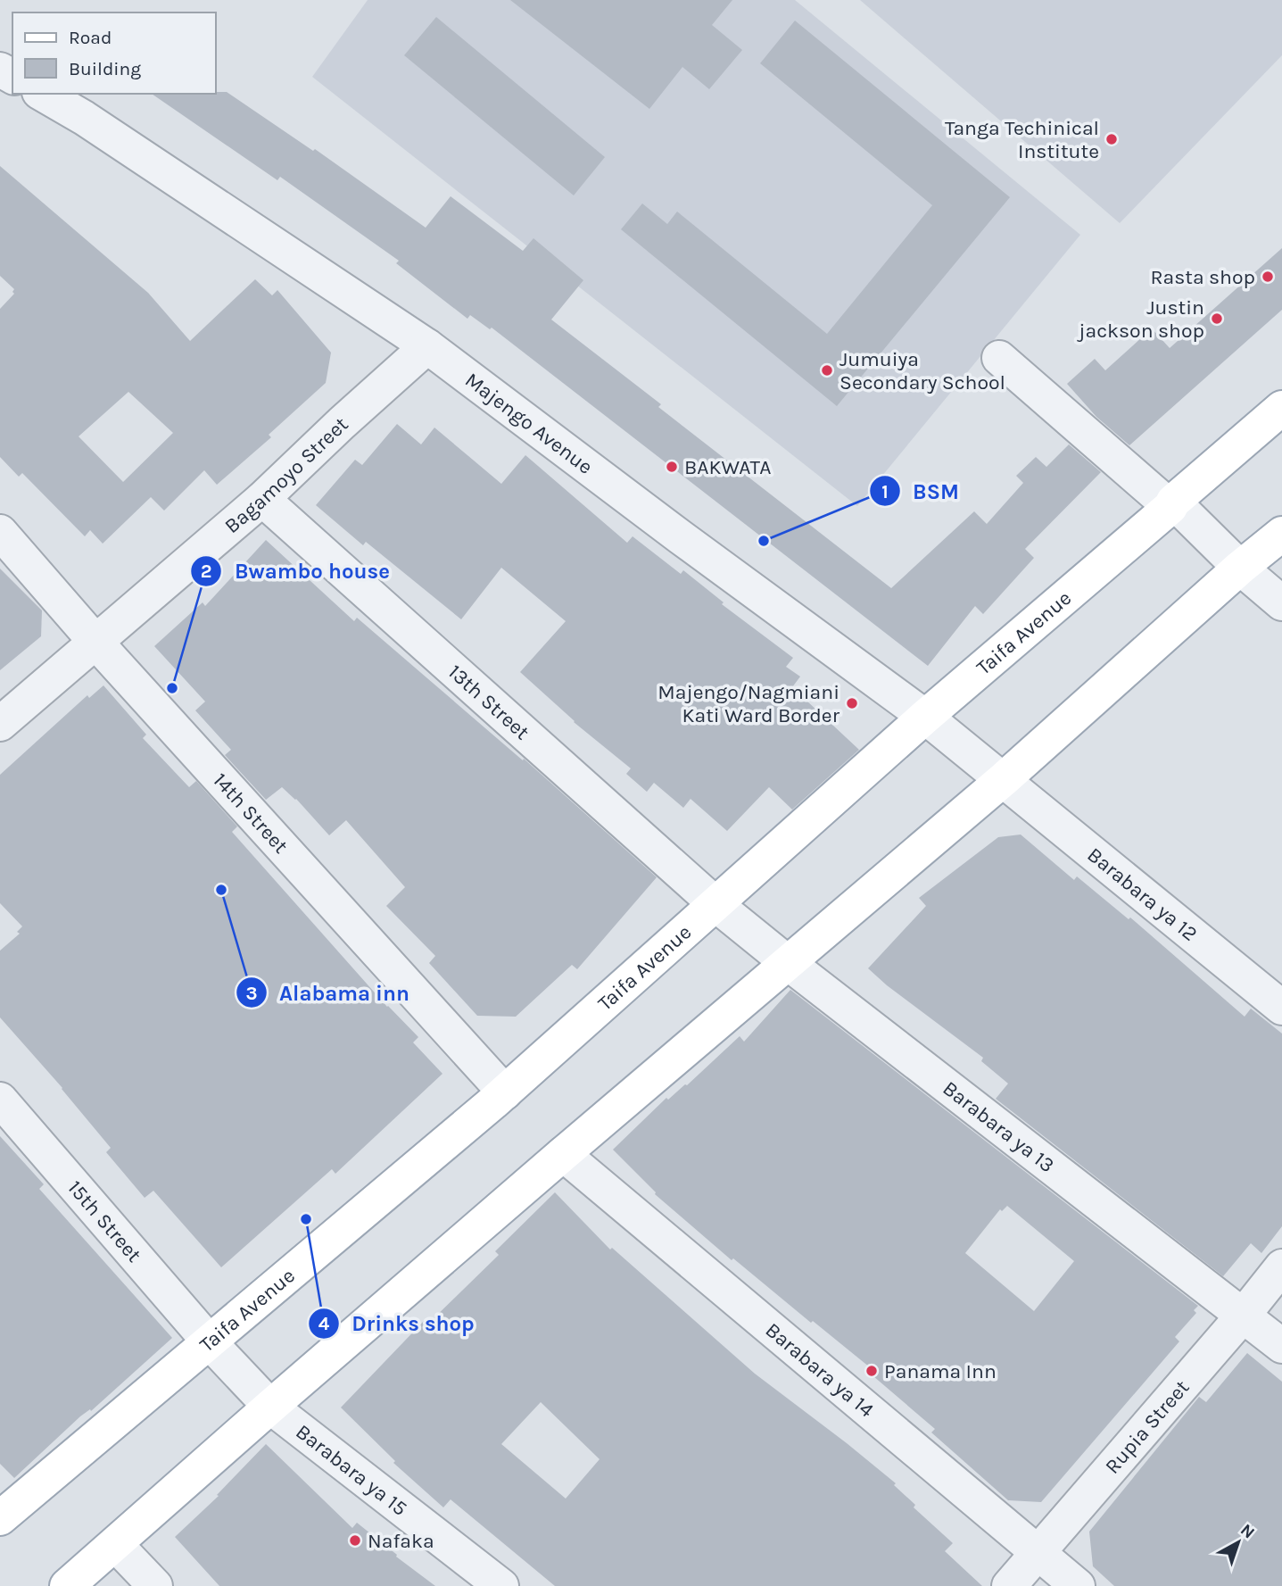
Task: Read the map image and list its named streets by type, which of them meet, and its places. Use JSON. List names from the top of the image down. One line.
{"streets":{"main road":["Taifa Avenue"],"street":["Majengo Avenue","Bagamoyo Street","13th Street","14th Street","Barabara ya 12","Barabara ya 13","15th Street","Barabara ya 14","Rupia Street","Barabara ya 15"]},"crossings":[["Majengo Avenue","Bagamoyo Street"],["Majengo Avenue","Taifa Avenue"],["Majengo Avenue","Barabara ya 12"],["Bagamoyo Street","13th Street"],["Bagamoyo Street","14th Street"],["Taifa Avenue","13th Street"],["Taifa Avenue","14th Street"],["Taifa Avenue","Barabara ya 13"],["Taifa Avenue","15th Street"],["Taifa Avenue","Barabara ya 15"],["13th Street","Barabara ya 13"],["Barabara ya 13","Rupia Street"],["15th Street","Barabara ya 15"],["Barabara ya 14","Rupia Street"]],"places":["Tanga Techinical Institute","Rasta shop","Justin jackson shop","Jumuiya Secondary School","BAKWATA","BSM","Bwambo house","Majengo/Nagmiani Kati Ward Border","Alabama inn","Drinks shop","Panama Inn","Nafaka"],"legend":["Road","Building"],"north":"top right"}
